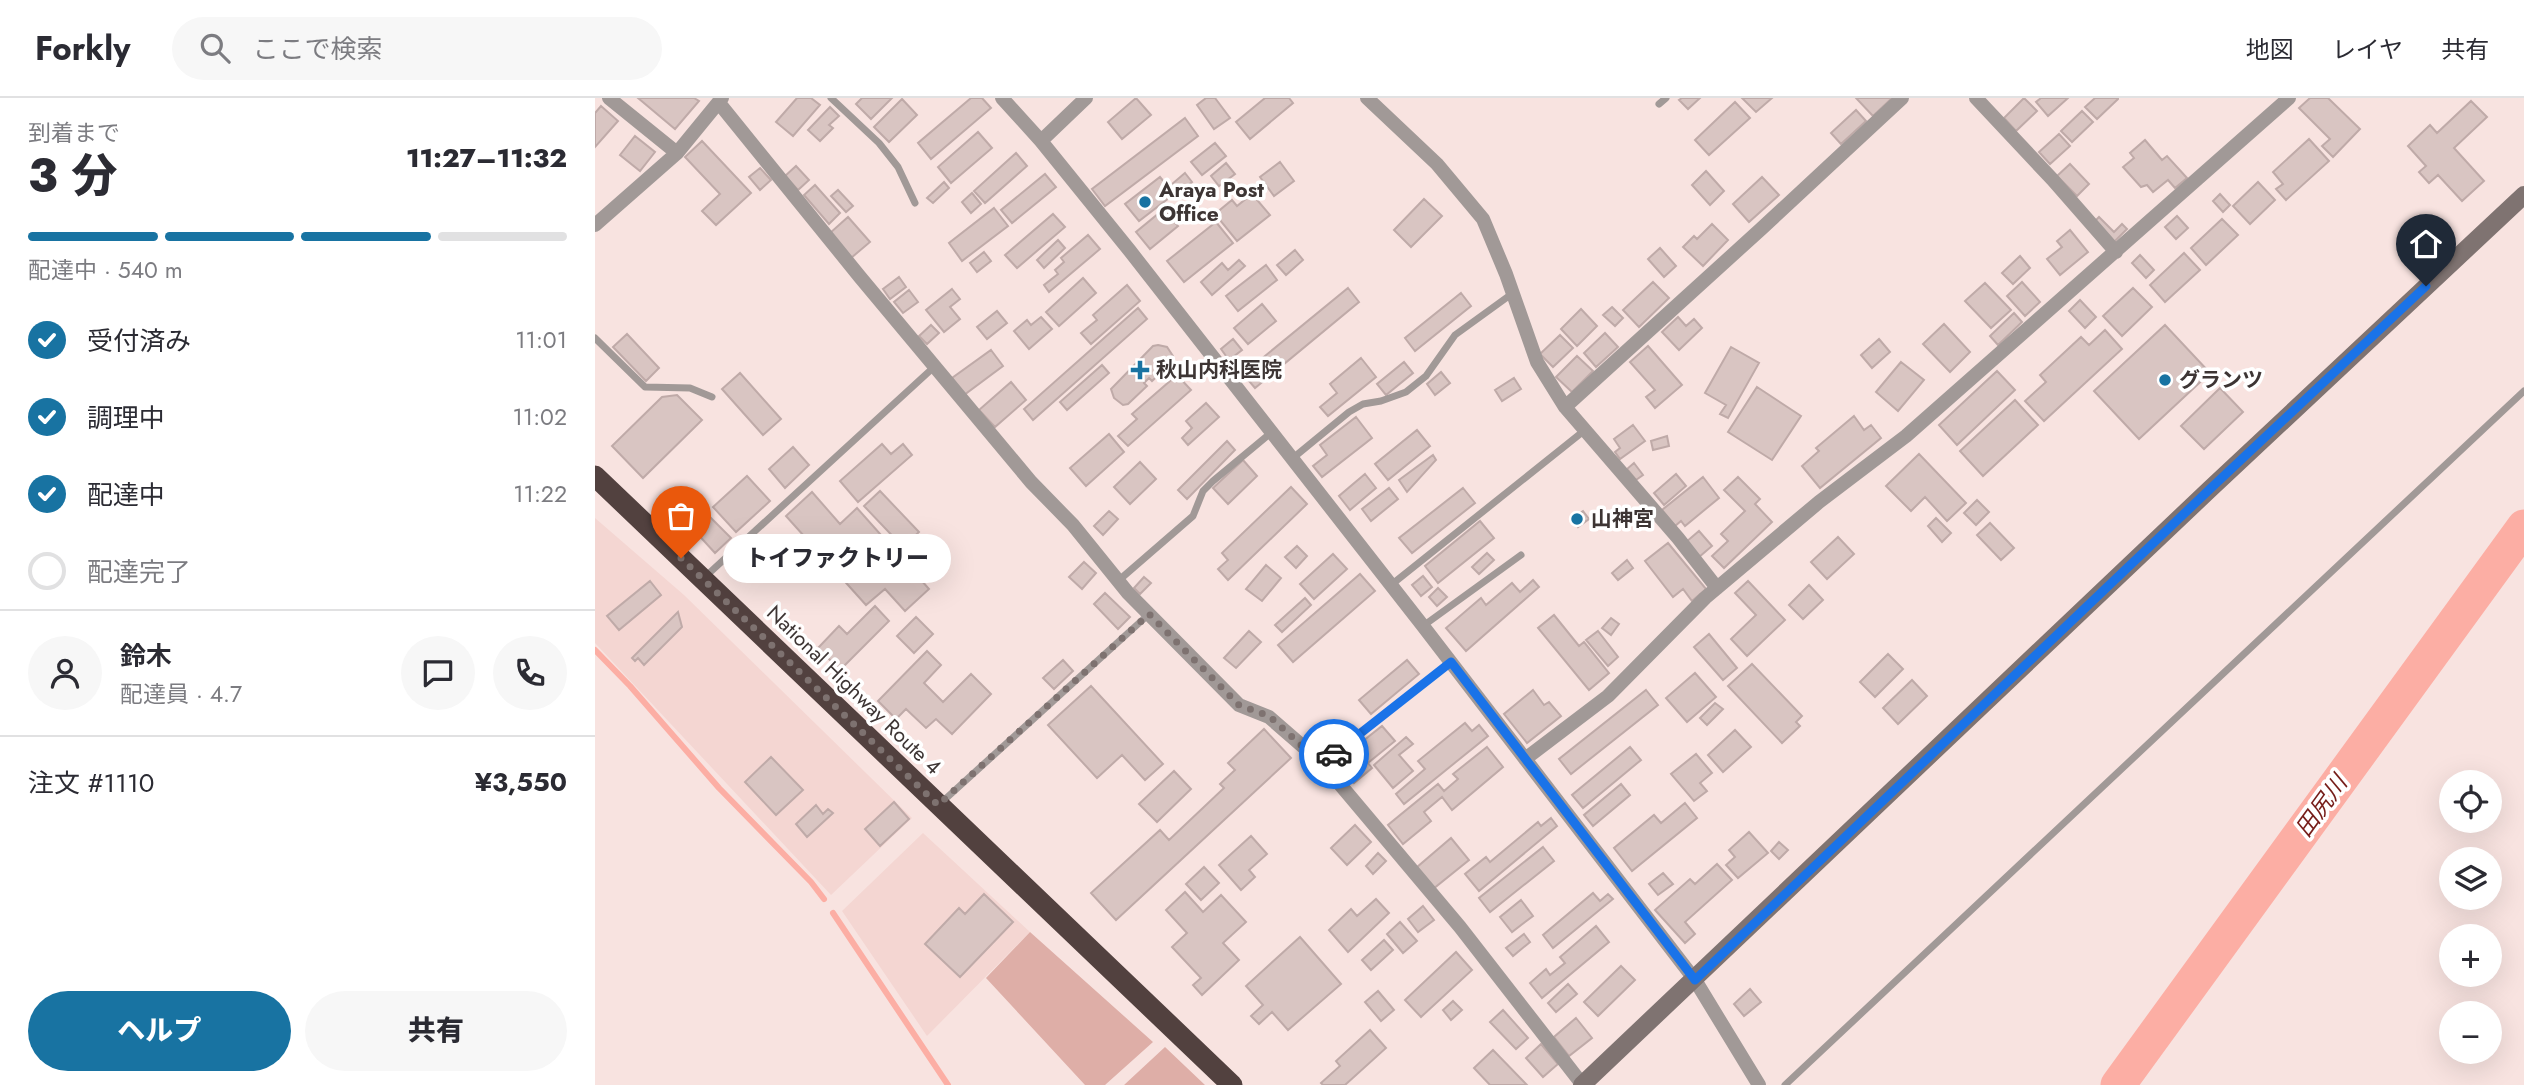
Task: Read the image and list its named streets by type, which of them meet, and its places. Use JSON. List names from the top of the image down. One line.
{"streets":{"highway":["National Highway Route 4"]},"water":["田尻川"],"places":{"other":["Araya Post Office","グランツ","山神宮","トイファクトリー"],"health":["秋山内科医院"]},"page":{"header":"Forkly","search":"ここで検索","nav":["地図","レイヤ","共有"],"heading":["3 分","到着まで","11:27–11:32"],"panel":["鈴木","配達員 · 4.7","注文 #1110","¥3,550"],"bar":"配達中 · 540 m","list":[["受付済み","11:01"],["調理中","11:02"],["配達中","11:22"],"配達完了"],"bubble":"トイファクトリー","map_buttons":["+","−"],"buttons":["ヘルプ","共有"]}}
